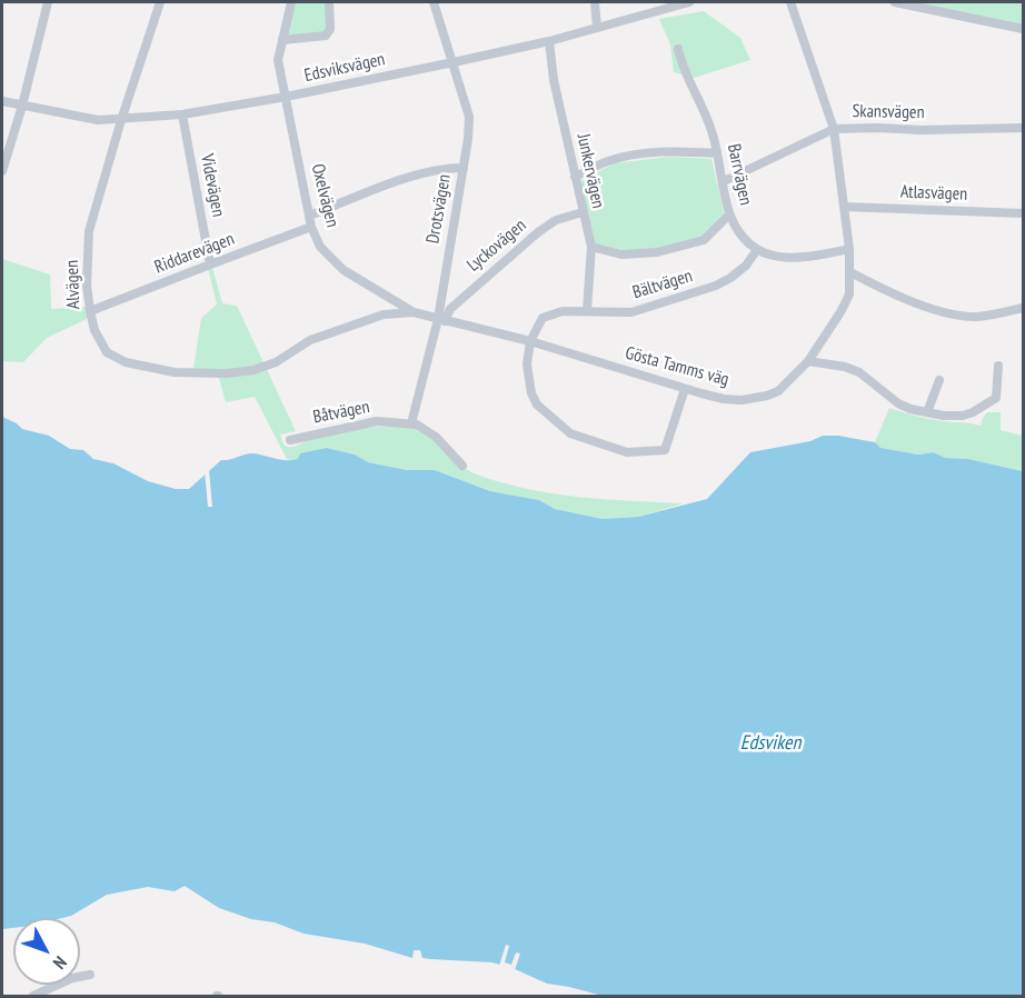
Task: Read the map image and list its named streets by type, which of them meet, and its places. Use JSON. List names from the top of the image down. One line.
{"streets":{"street":["Edsviksvägen","Skansvägen","Junkervägen","Barrvägen","Videvägen","Atlasvägen","Oxelvägen","Drotsvägen","Lyckovägen","Riddarevägen","Alvägen","Bältvägen","Gösta Tamms väg","Båtvägen"]},"crossings":[["Edsviksvägen","Junkervägen"],["Edsviksvägen","Videvägen"],["Edsviksvägen","Oxelvägen"],["Edsviksvägen","Drotsvägen"],["Edsviksvägen","Alvägen"],["Skansvägen","Junkervägen"],["Skansvägen","Barrvägen"],["Skansvägen","Lyckovägen"],["Skansvägen","Gösta Tamms väg"],["Junkervägen","Barrvägen"],["Junkervägen","Lyckovägen"],["Junkervägen","Bältvägen"],["Barrvägen","Lyckovägen"],["Barrvägen","Bältvägen"],["Videvägen","Riddarevägen"],["Atlasvägen","Gösta Tamms väg"],["Oxelvägen","Riddarevägen"],["Oxelvägen","Alvägen"],["Drotsvägen","Lyckovägen"],["Drotsvägen","Alvägen"],["Drotsvägen","Gösta Tamms väg"],["Drotsvägen","Båtvägen"],["Lyckovägen","Alvägen"],["Lyckovägen","Gösta Tamms väg"],["Riddarevägen","Alvägen"],["Alvägen","Gösta Tamms väg"],["Bältvägen","Gösta Tamms väg"]],"water":["Edsviken"],"north":"bottom right"}
